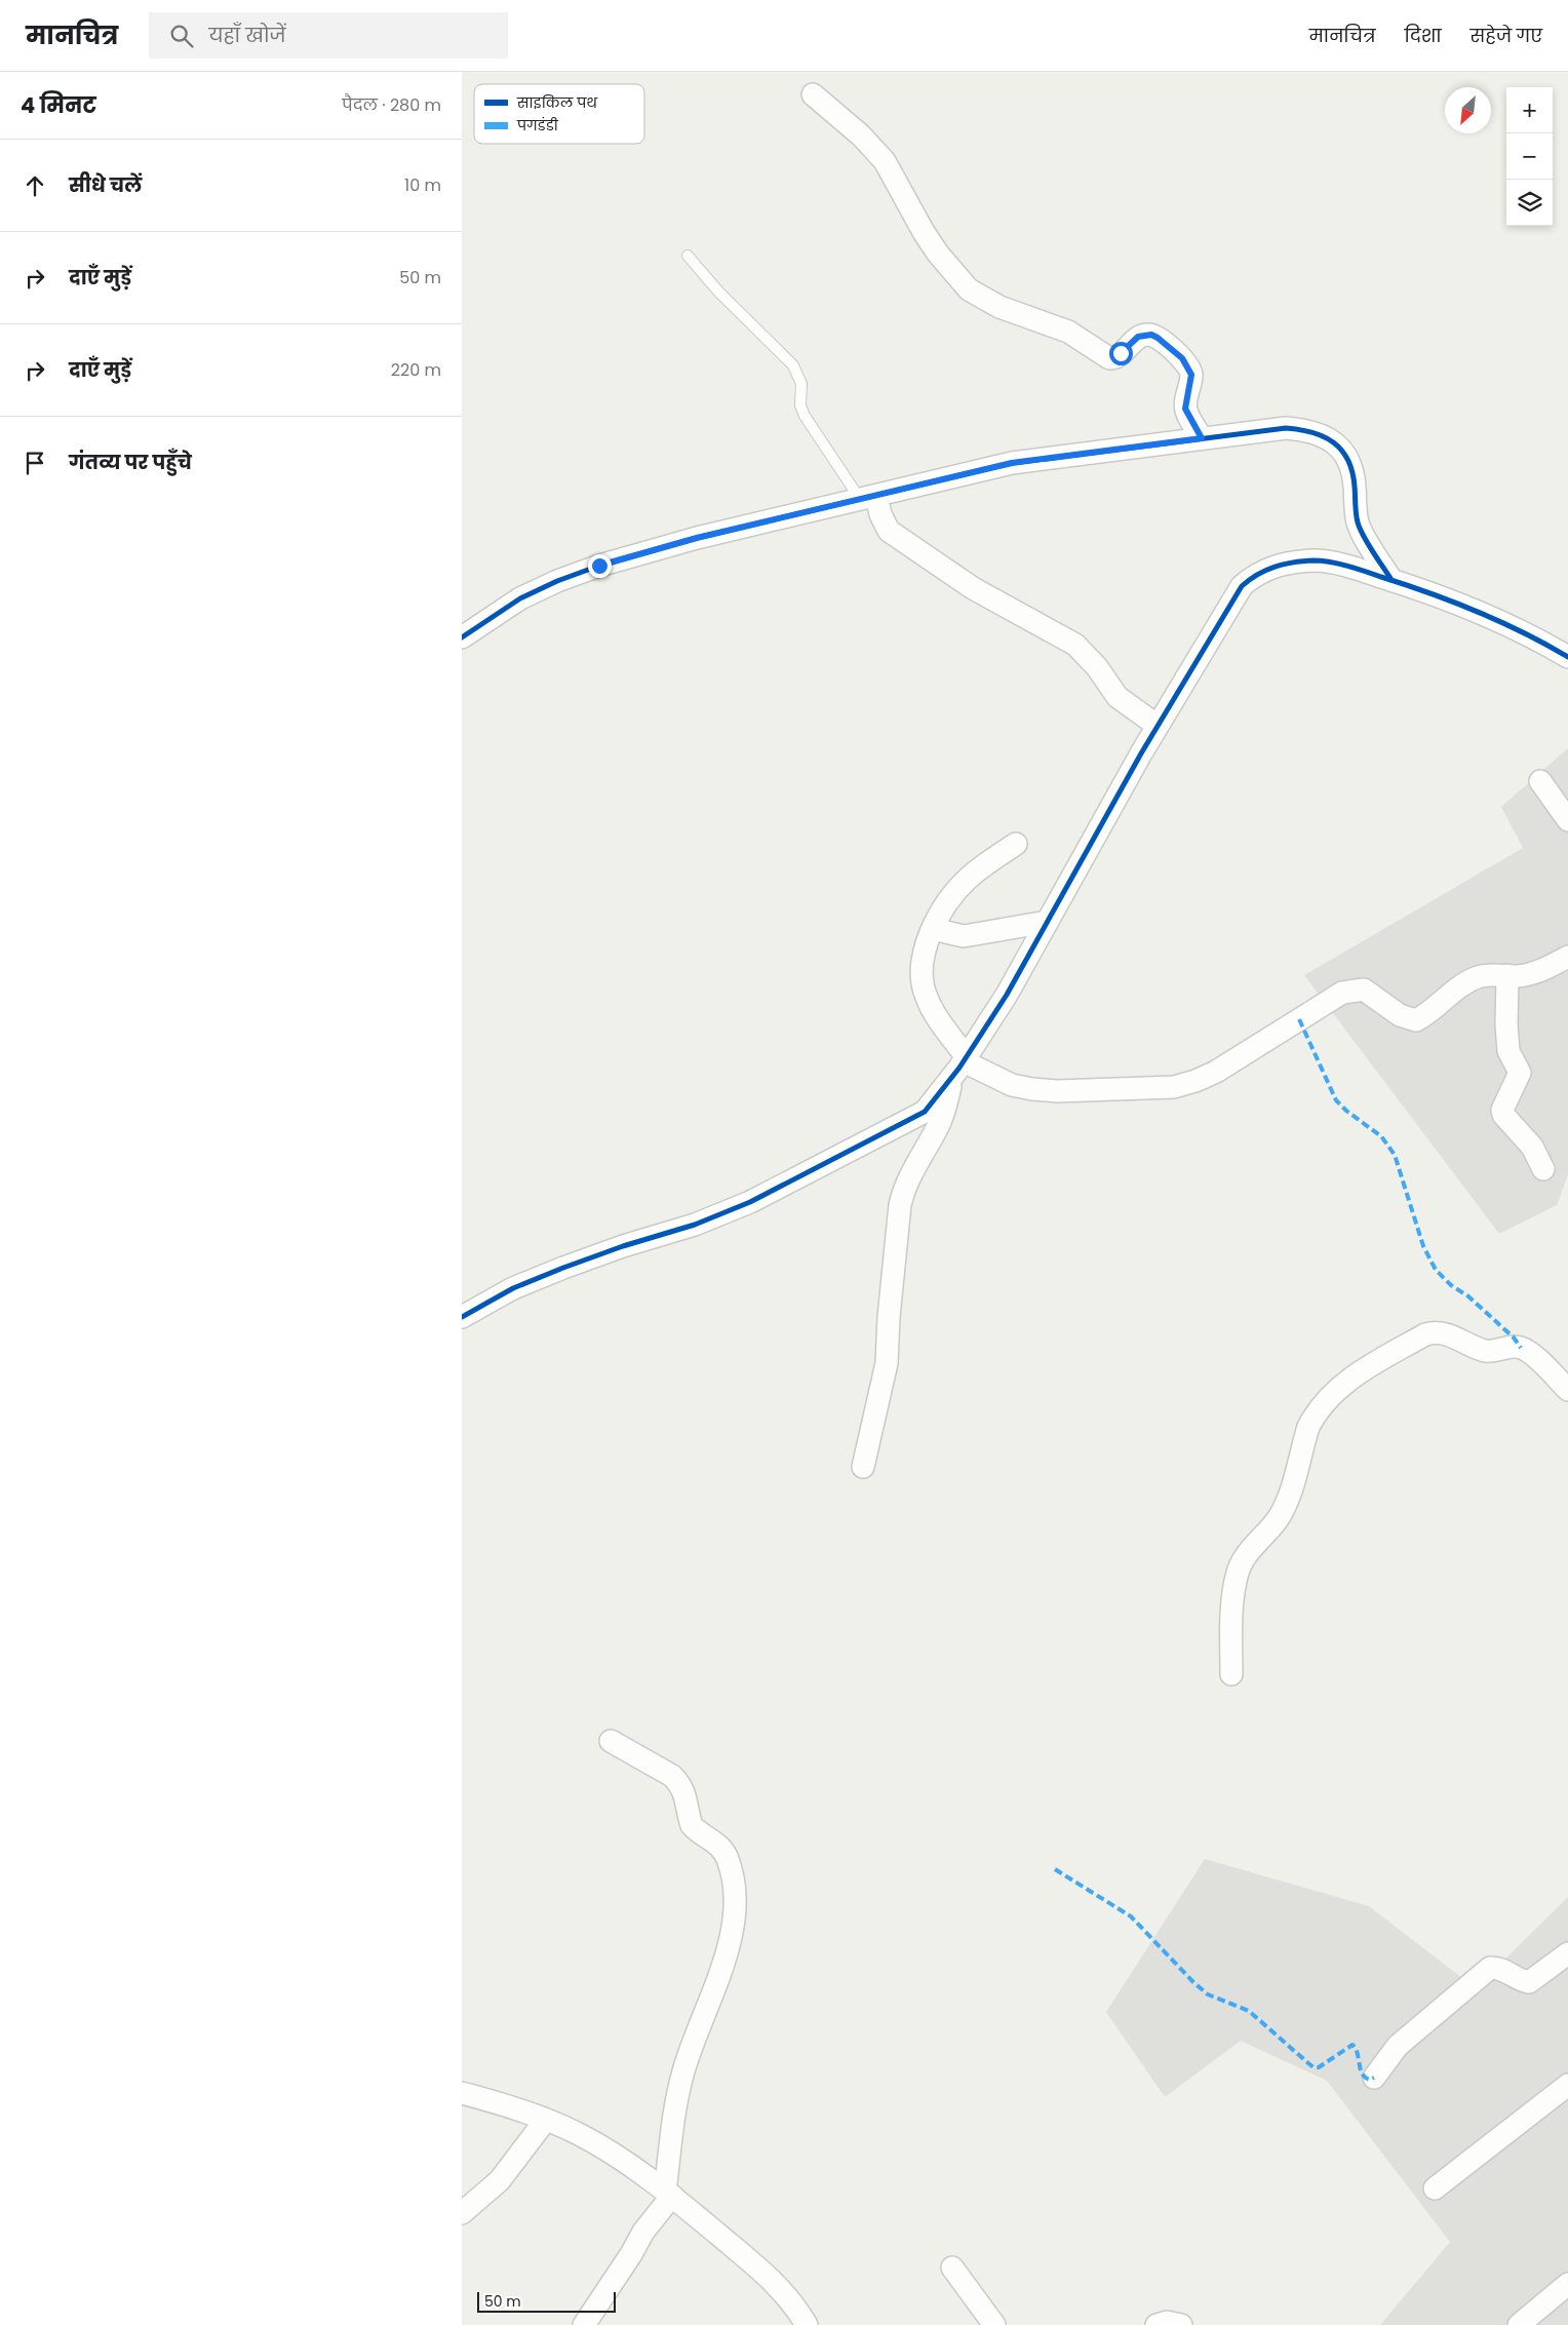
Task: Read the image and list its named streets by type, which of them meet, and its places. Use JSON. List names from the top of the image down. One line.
{"legend":["साइकिल पथ","पगडंडी"],"scale_bar":"50 m","north":"bottom left","page":{"header":"मानचित्र","search":"यहाँ खोजें","nav":["मानचित्र","दिशा","सहेजे गए"],"heading":["4 मिनट","पैदल · 280 m"],"map_buttons":["+","−"],"list":[["सीधे चलें","10 m"],["दाएँ मुड़ें","50 m"],["दाएँ मुड़ें","220 m"],"गंतव्य पर पहुँचे"],"scale":"50 m"}}
